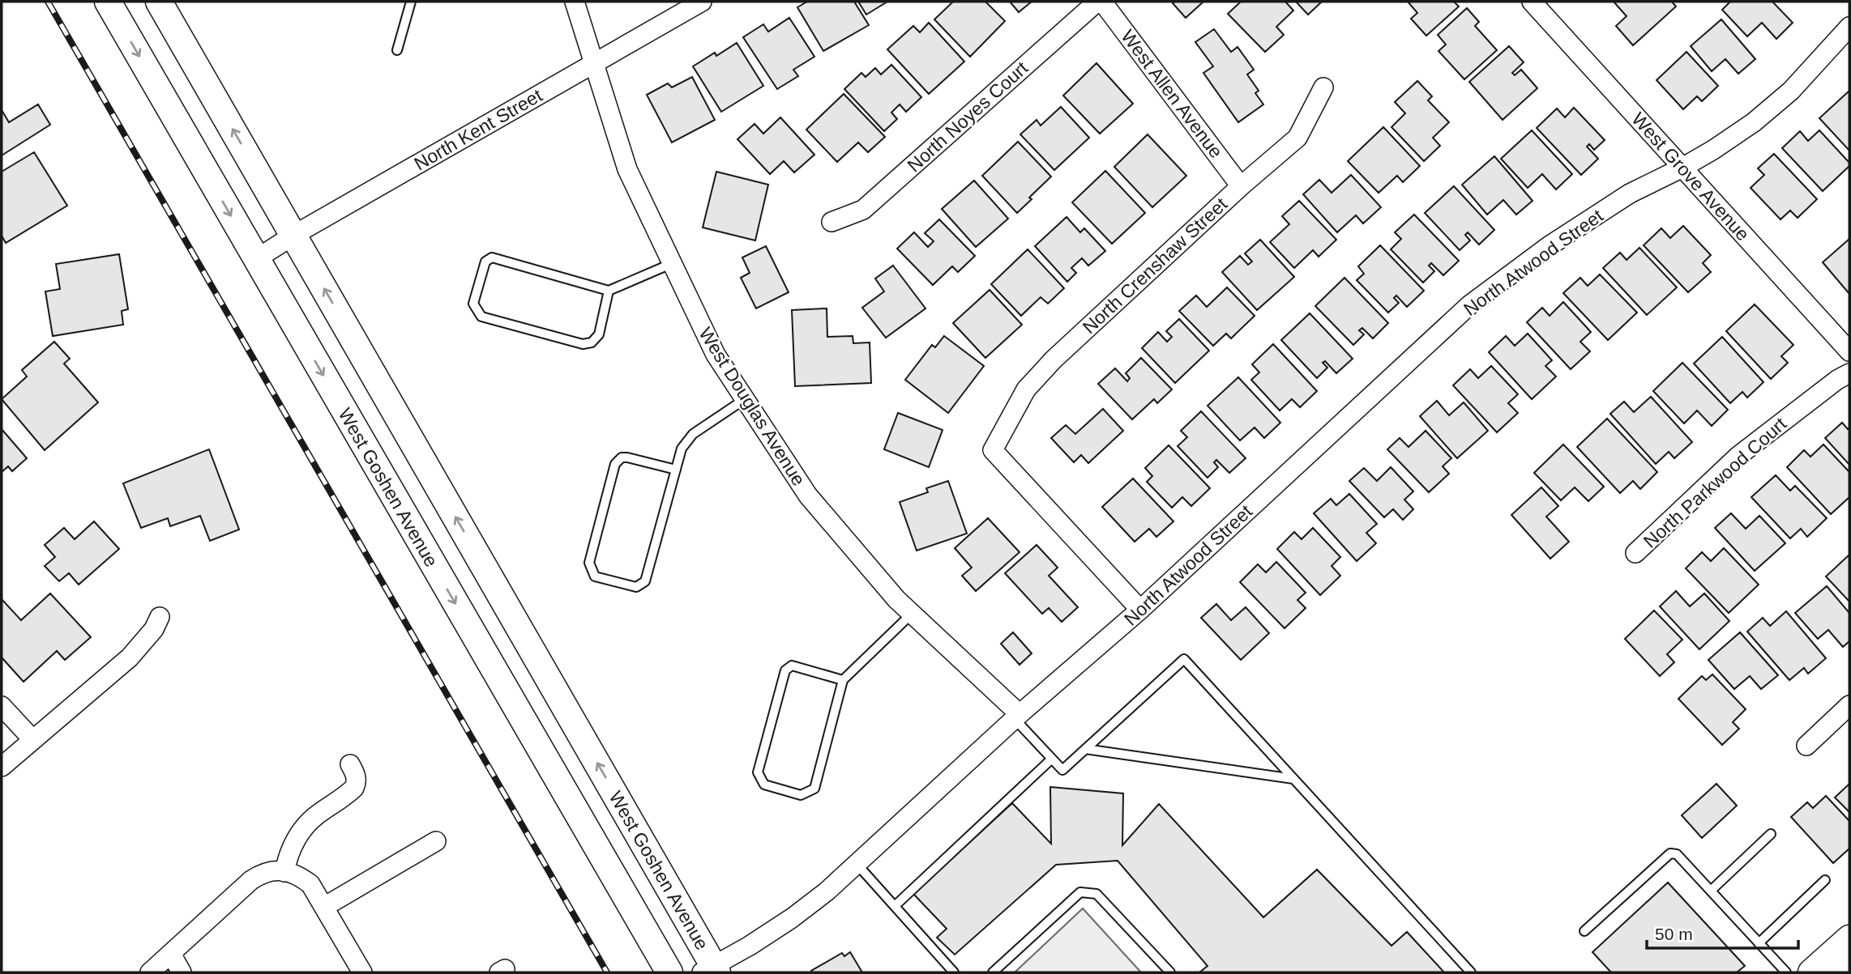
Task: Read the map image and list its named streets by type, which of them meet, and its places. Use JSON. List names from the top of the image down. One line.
{"streets":{"main road":["West Goshen Avenue"],"street":["West Allen Avenue","North Noyes Court","North Kent Street","West Grove Avenue","North Atwood Street","North Crenshaw Street","West Douglas Avenue","North Parkwood Court"]},"crossings":[["West Allen Avenue","North Crenshaw Street"],["North Kent Street","West Douglas Avenue"],["North Kent Street","West Goshen Avenue"],["West Grove Avenue","North Atwood Street"],["North Atwood Street","North Crenshaw Street"],["North Atwood Street","West Douglas Avenue"],["North Atwood Street","West Goshen Avenue"]],"scale_bar":"50 m"}
